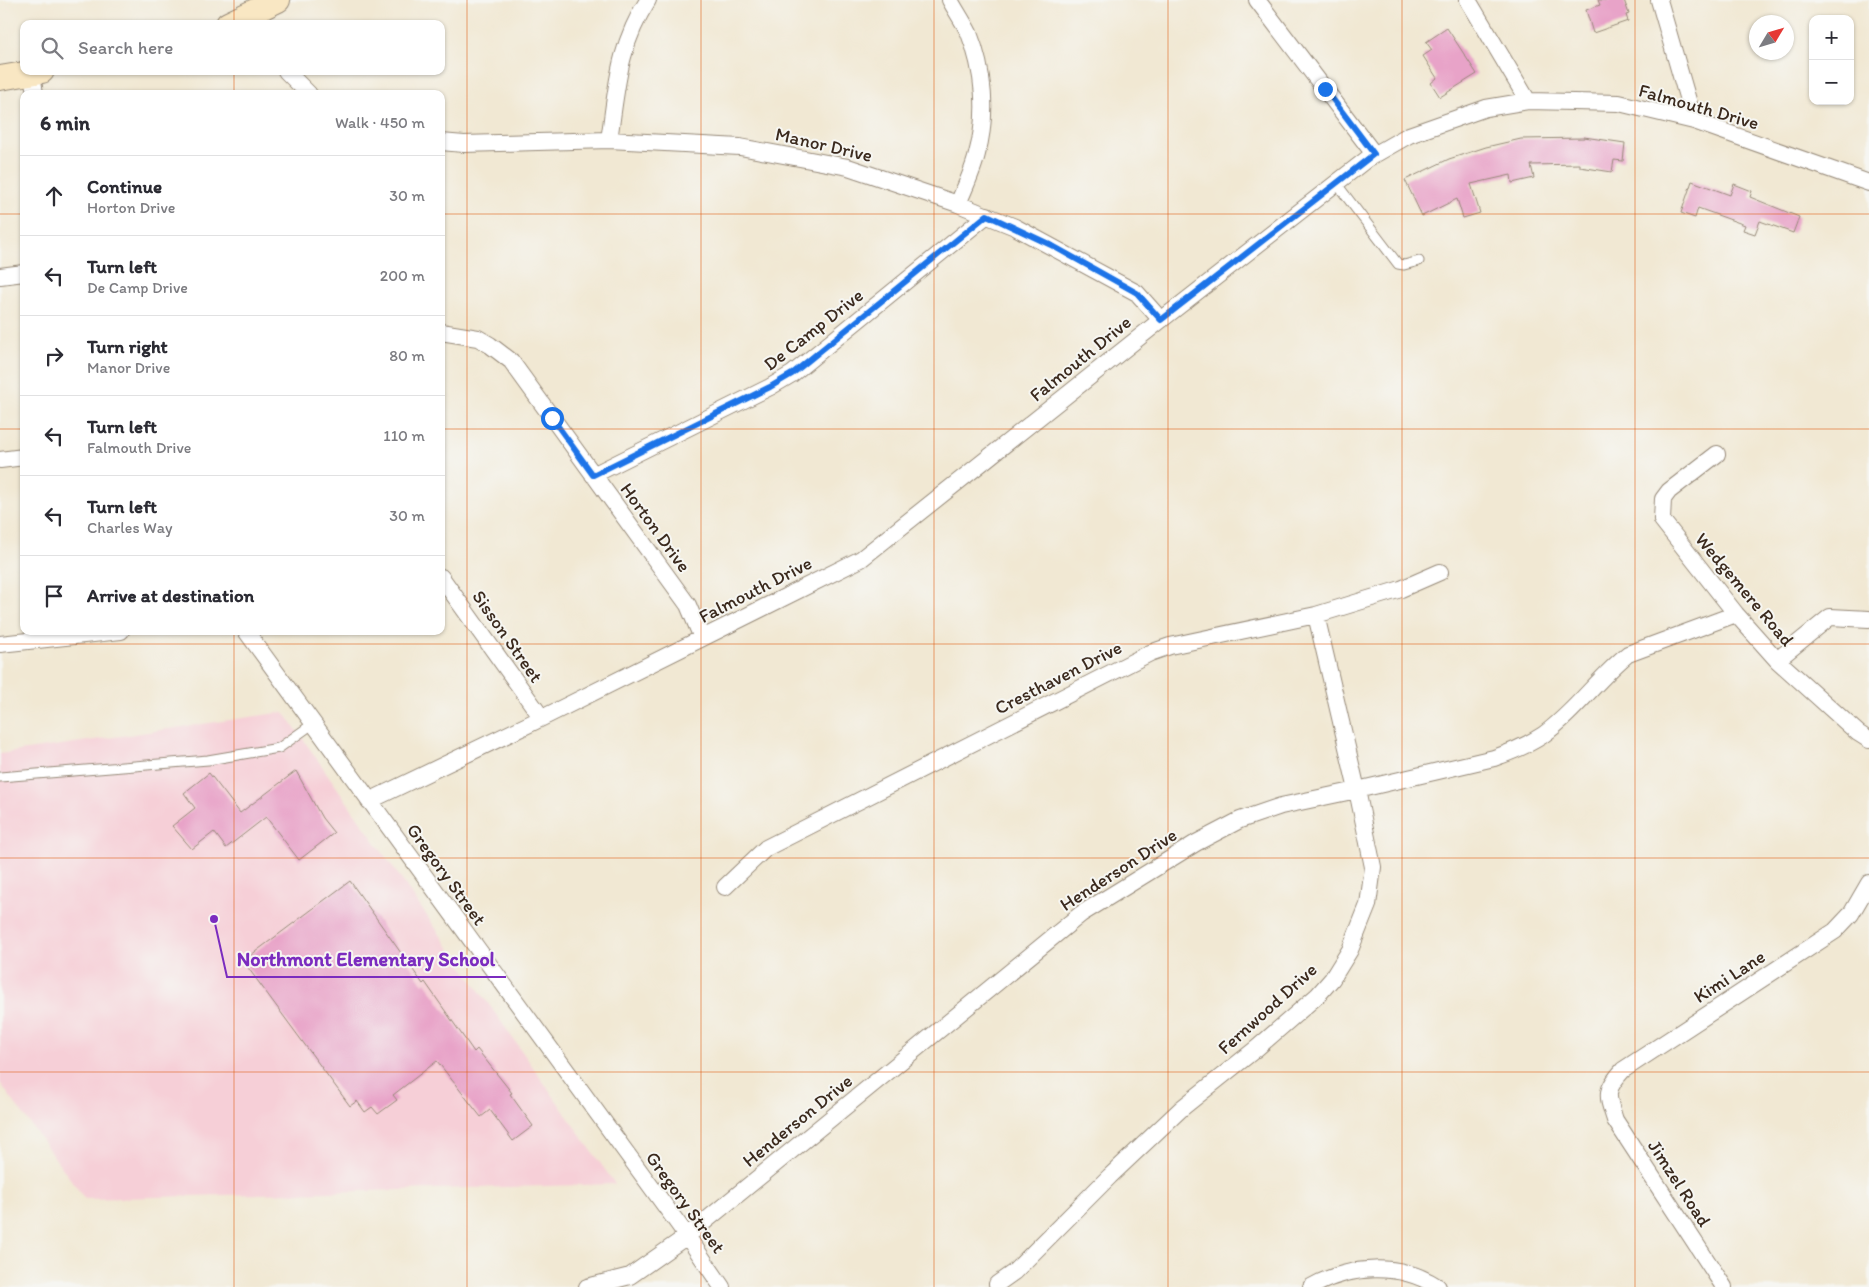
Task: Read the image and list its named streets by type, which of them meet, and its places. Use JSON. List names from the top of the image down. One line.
{"streets":{"street":["Falmouth Drive","Manor Drive","De Camp Drive","Horton Drive","Wedgemere Road","Sisson Street","Cresthaven Drive","Henderson Drive","Gregory Street","Kimi Lane","Fernwood Drive","Jimzel Road"]},"crossings":[["Falmouth Drive","Manor Drive"],["Falmouth Drive","Horton Drive"],["Falmouth Drive","Sisson Street"],["Falmouth Drive","Gregory Street"],["Manor Drive","De Camp Drive"],["De Camp Drive","Horton Drive"],["Wedgemere Road","Henderson Drive"],["Cresthaven Drive","Fernwood Drive"],["Henderson Drive","Gregory Street"],["Henderson Drive","Fernwood Drive"],["Kimi Lane","Jimzel Road"]],"places":["Northmont Elementary School"],"north":"top right","page":{"map_buttons":["+","−"],"search":"Search here","heading":["6 min","Walk · 450 m"],"list":[["Continue","Horton Drive","30 m"],["Turn left","De Camp Drive","200 m"],["Turn right","Manor Drive","80 m"],["Turn left","Falmouth Drive","110 m"],["Turn left","Charles Way","30 m"],"Arrive at destination"]}}
